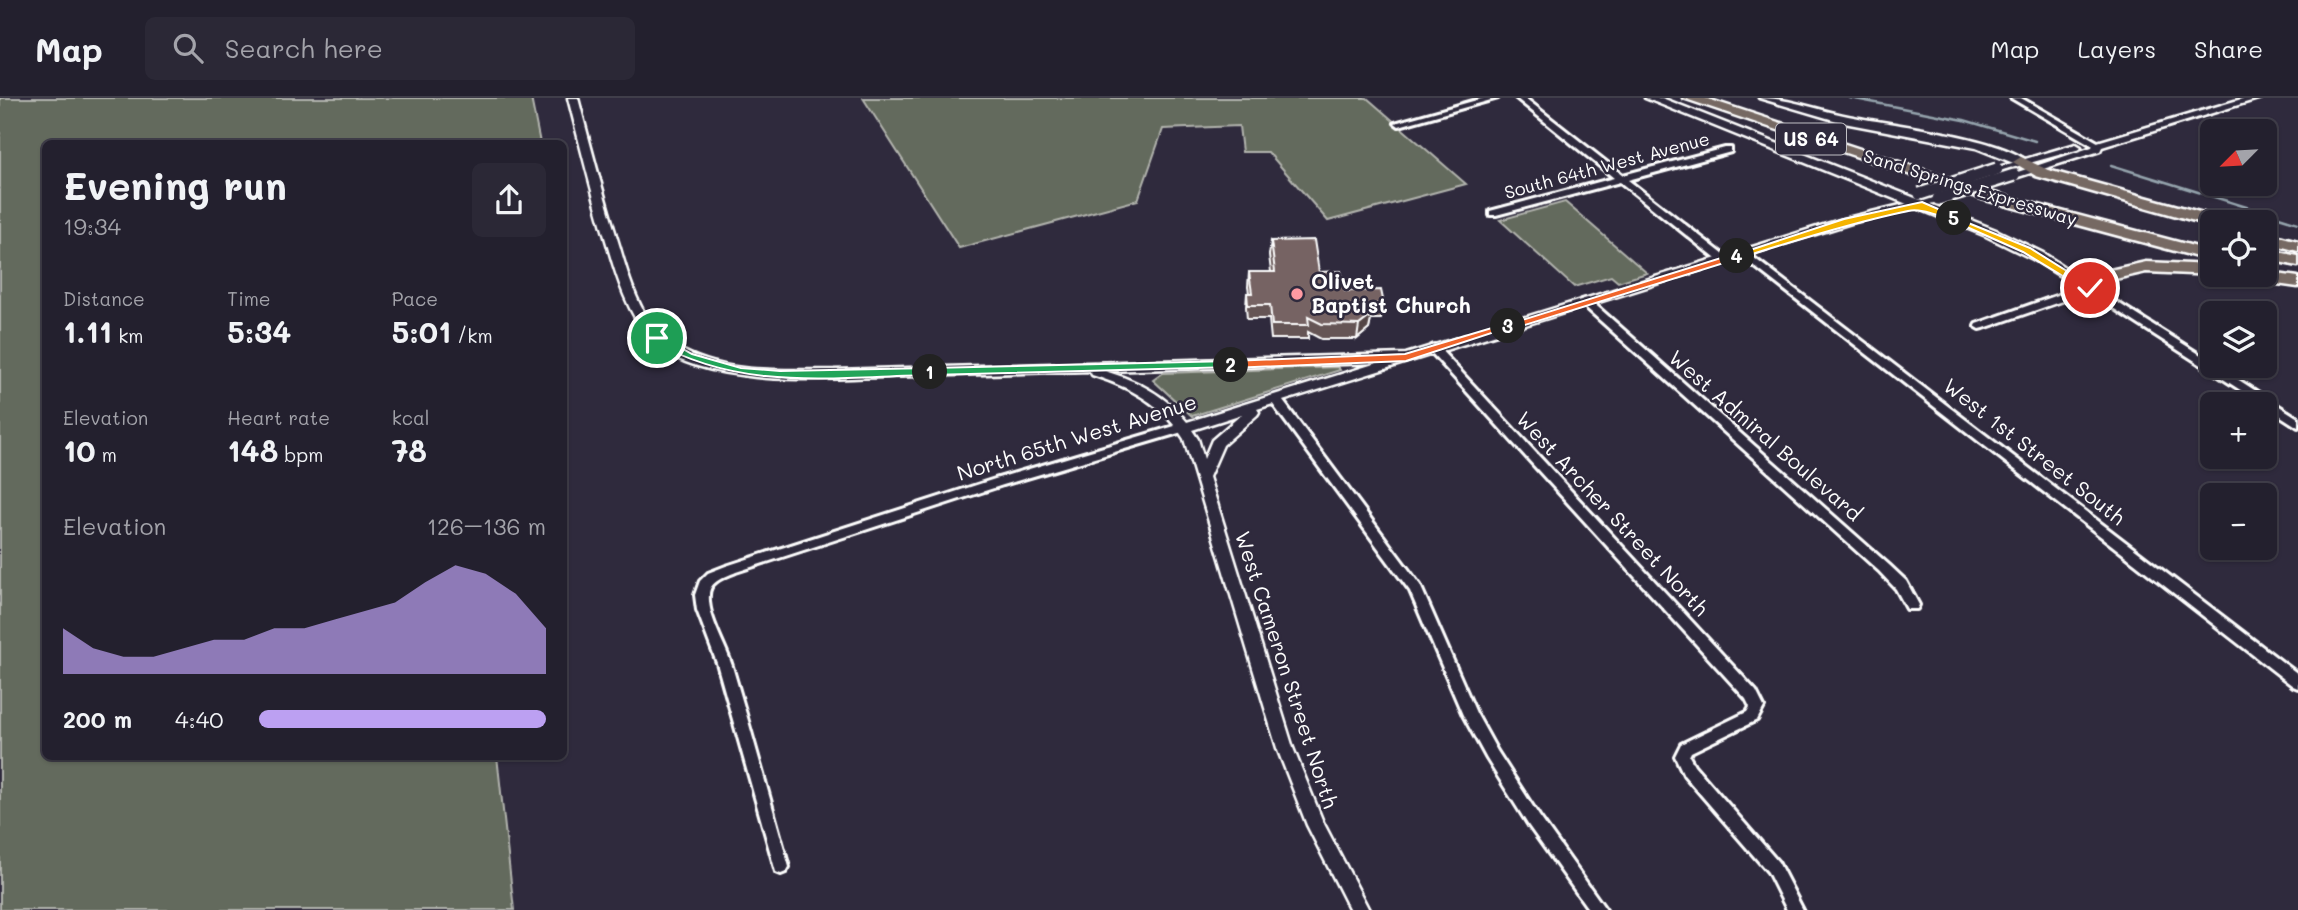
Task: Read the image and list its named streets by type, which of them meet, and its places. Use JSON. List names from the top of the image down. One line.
{"streets":{"highway":["US 64","Sand Springs Expressway"],"street":["South 64th West Avenue","West Admiral Boulevard","North 65th West Avenue","West 1st Street South","West Archer Street North","West Cameron Street North"]},"crossings":[["West Admiral Boulevard","North 65th West Avenue"],["North 65th West Avenue","West 1st Street South"],["North 65th West Avenue","West Archer Street North"],["North 65th West Avenue","West Cameron Street North"]],"places":["Olivet Baptist Church"],"north":"bottom left","page":{"header":"Map","search":"Search here","nav":["Map","Layers","Share"],"map_buttons":["+","−"],"heading":["Evening run","19:34"],"pins":["5","4","3","2","1"],"stats":[["Distance","1.11 km"],["Time","5:34"],["Pace","5:01 /km"],["Elevation","10 m"],["Heart rate","148 bpm"],["kcal","78"]],"chart":["Elevation","126–136 m"],"list":[{"name":"200 m","note":"4:40"}]}}
